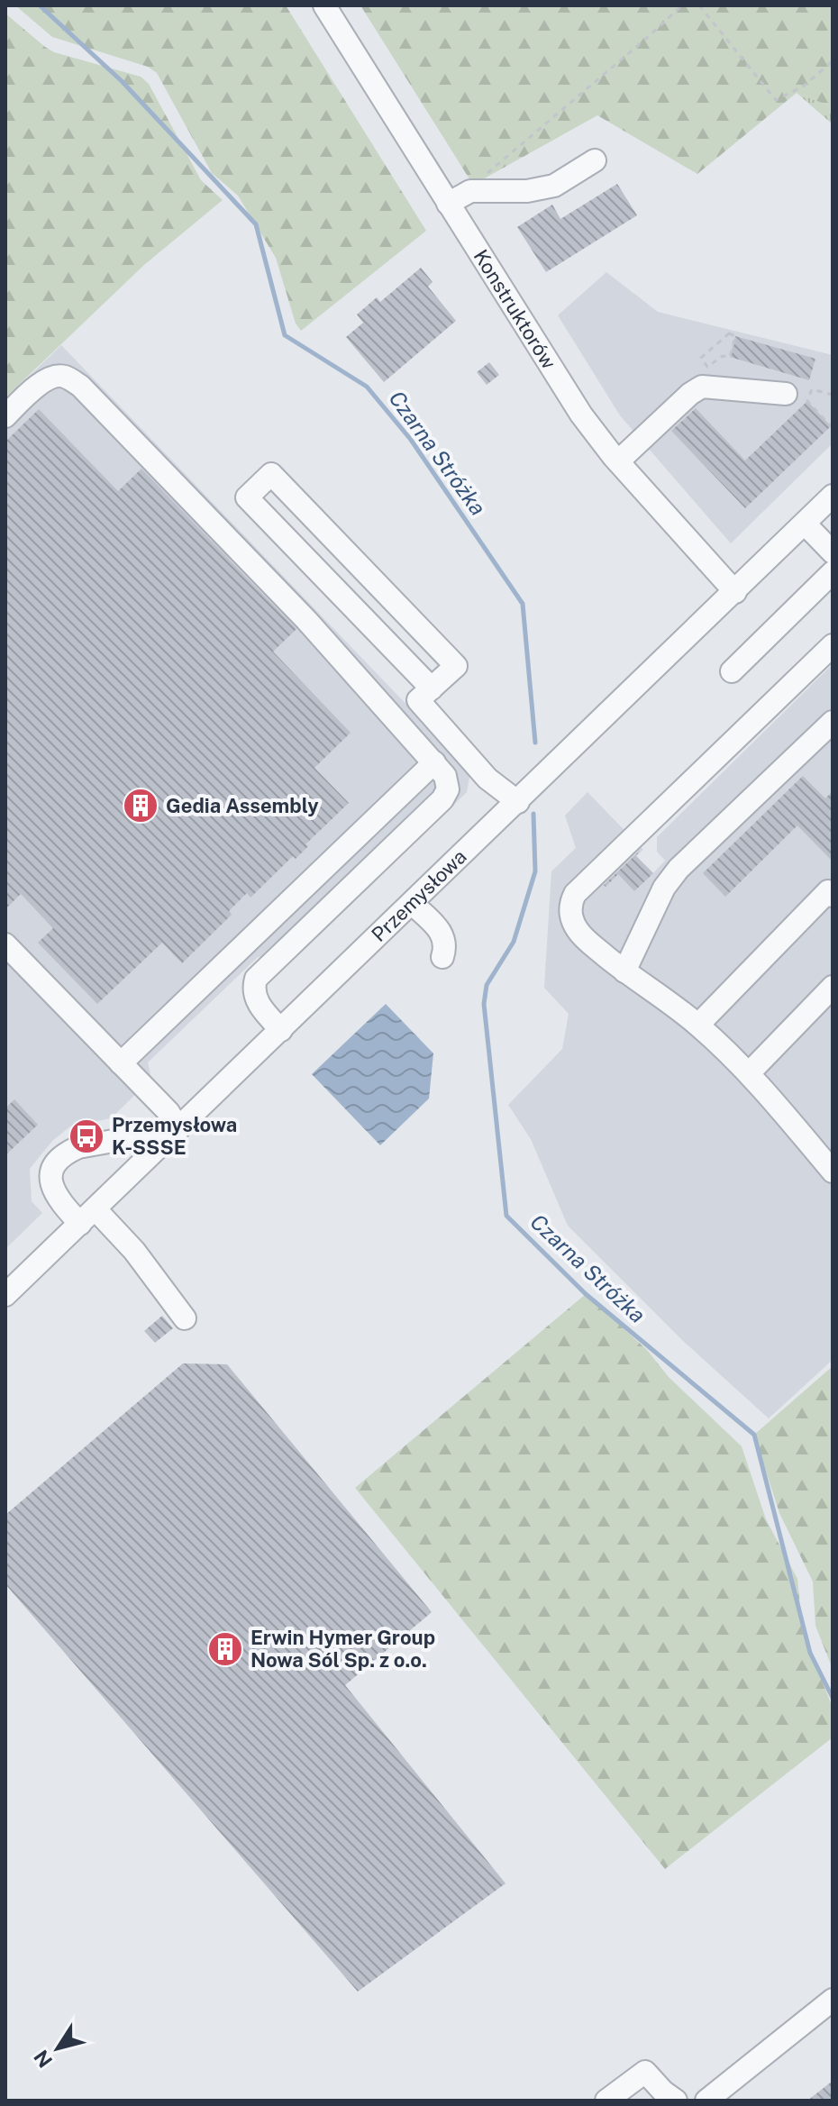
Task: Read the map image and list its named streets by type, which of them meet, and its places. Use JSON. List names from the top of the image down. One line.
{"streets":{"street":["Konstruktorów","Przemysłowa"]},"crossings":[["Konstruktorów","Przemysłowa"]],"water":["Czarna Stróżka"],"places":{"building":["Gedia Assembly","Erwin Hymer Group Nowa Sól Sp. z o.o."],"bus stop":["Przemysłowa K-SSSE"]},"north":"bottom left"}
